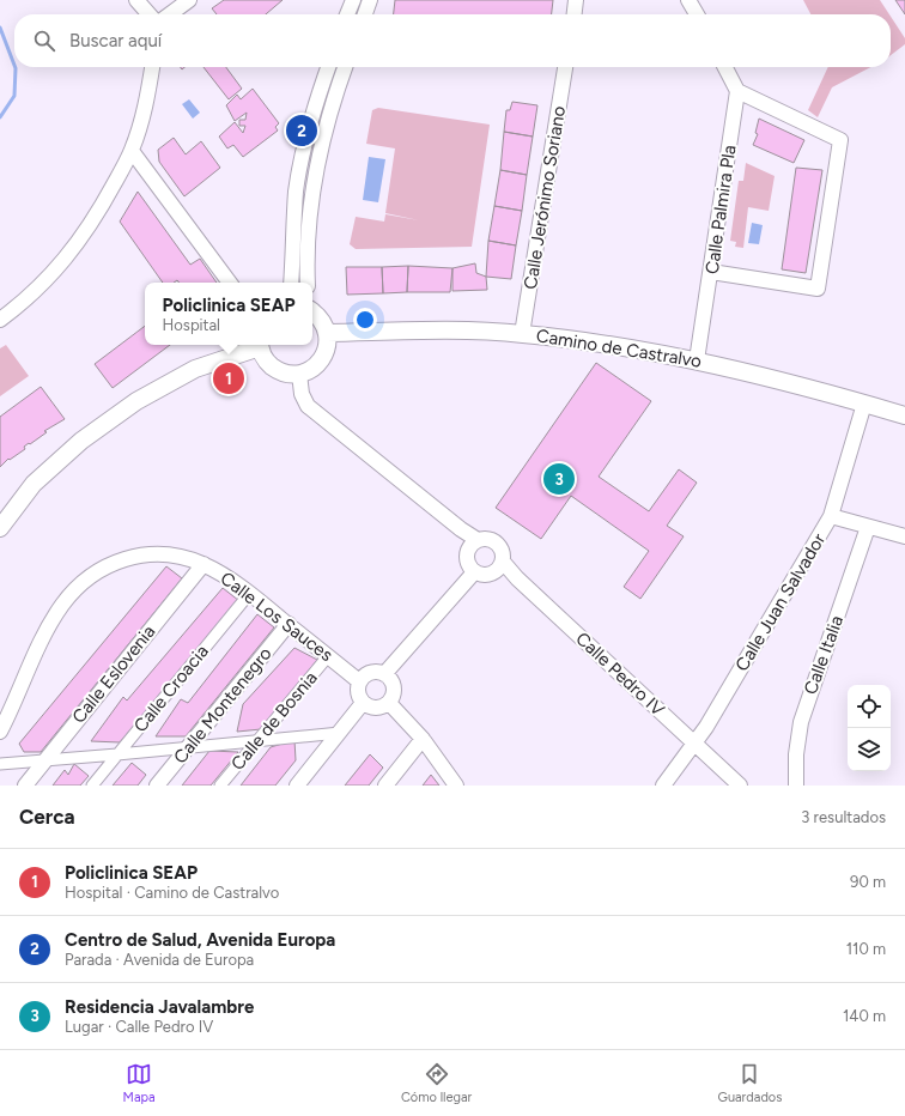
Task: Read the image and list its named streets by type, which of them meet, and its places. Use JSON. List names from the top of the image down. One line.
{"streets":{"street":["Calle Jerónimo Soriano","Calle Palmira Pla","Camino de Castralvo","Calle Juan Salvador","Calle Los Sauces","Calle Italia","Calle Eslovenia","Calle Pedro IV","Calle Croacia","Calle Montenegro","Calle de Bosnia"]},"crossings":[["Calle Jerónimo Soriano","Camino de Castralvo"],["Calle Palmira Pla","Camino de Castralvo"],["Camino de Castralvo","Calle Juan Salvador"],["Calle Juan Salvador","Calle Pedro IV"],["Calle Los Sauces","Calle Eslovenia"],["Calle Los Sauces","Calle Croacia"],["Calle Los Sauces","Calle Montenegro"],["Calle Los Sauces","Calle de Bosnia"]],"page":{"search":"Buscar aquí","pins":["2","1","3"],"popup":["Policlinica SEAP","Hospital"],"heading":["Cerca","3 resultados"],"list":[{"mark":"1","name":"Policlinica SEAP","note":"Hospital · Camino de Castralvo","value":"90 m"},{"mark":"2","name":"Centro de Salud, Avenida Europa","note":"Parada · Avenida de Europa","value":"110 m"},{"mark":"3","name":"Residencia Javalambre","note":"Lugar · Calle Pedro IV","value":"140 m"}],"nav":["Mapa","Cómo llegar","Guardados"]}}
